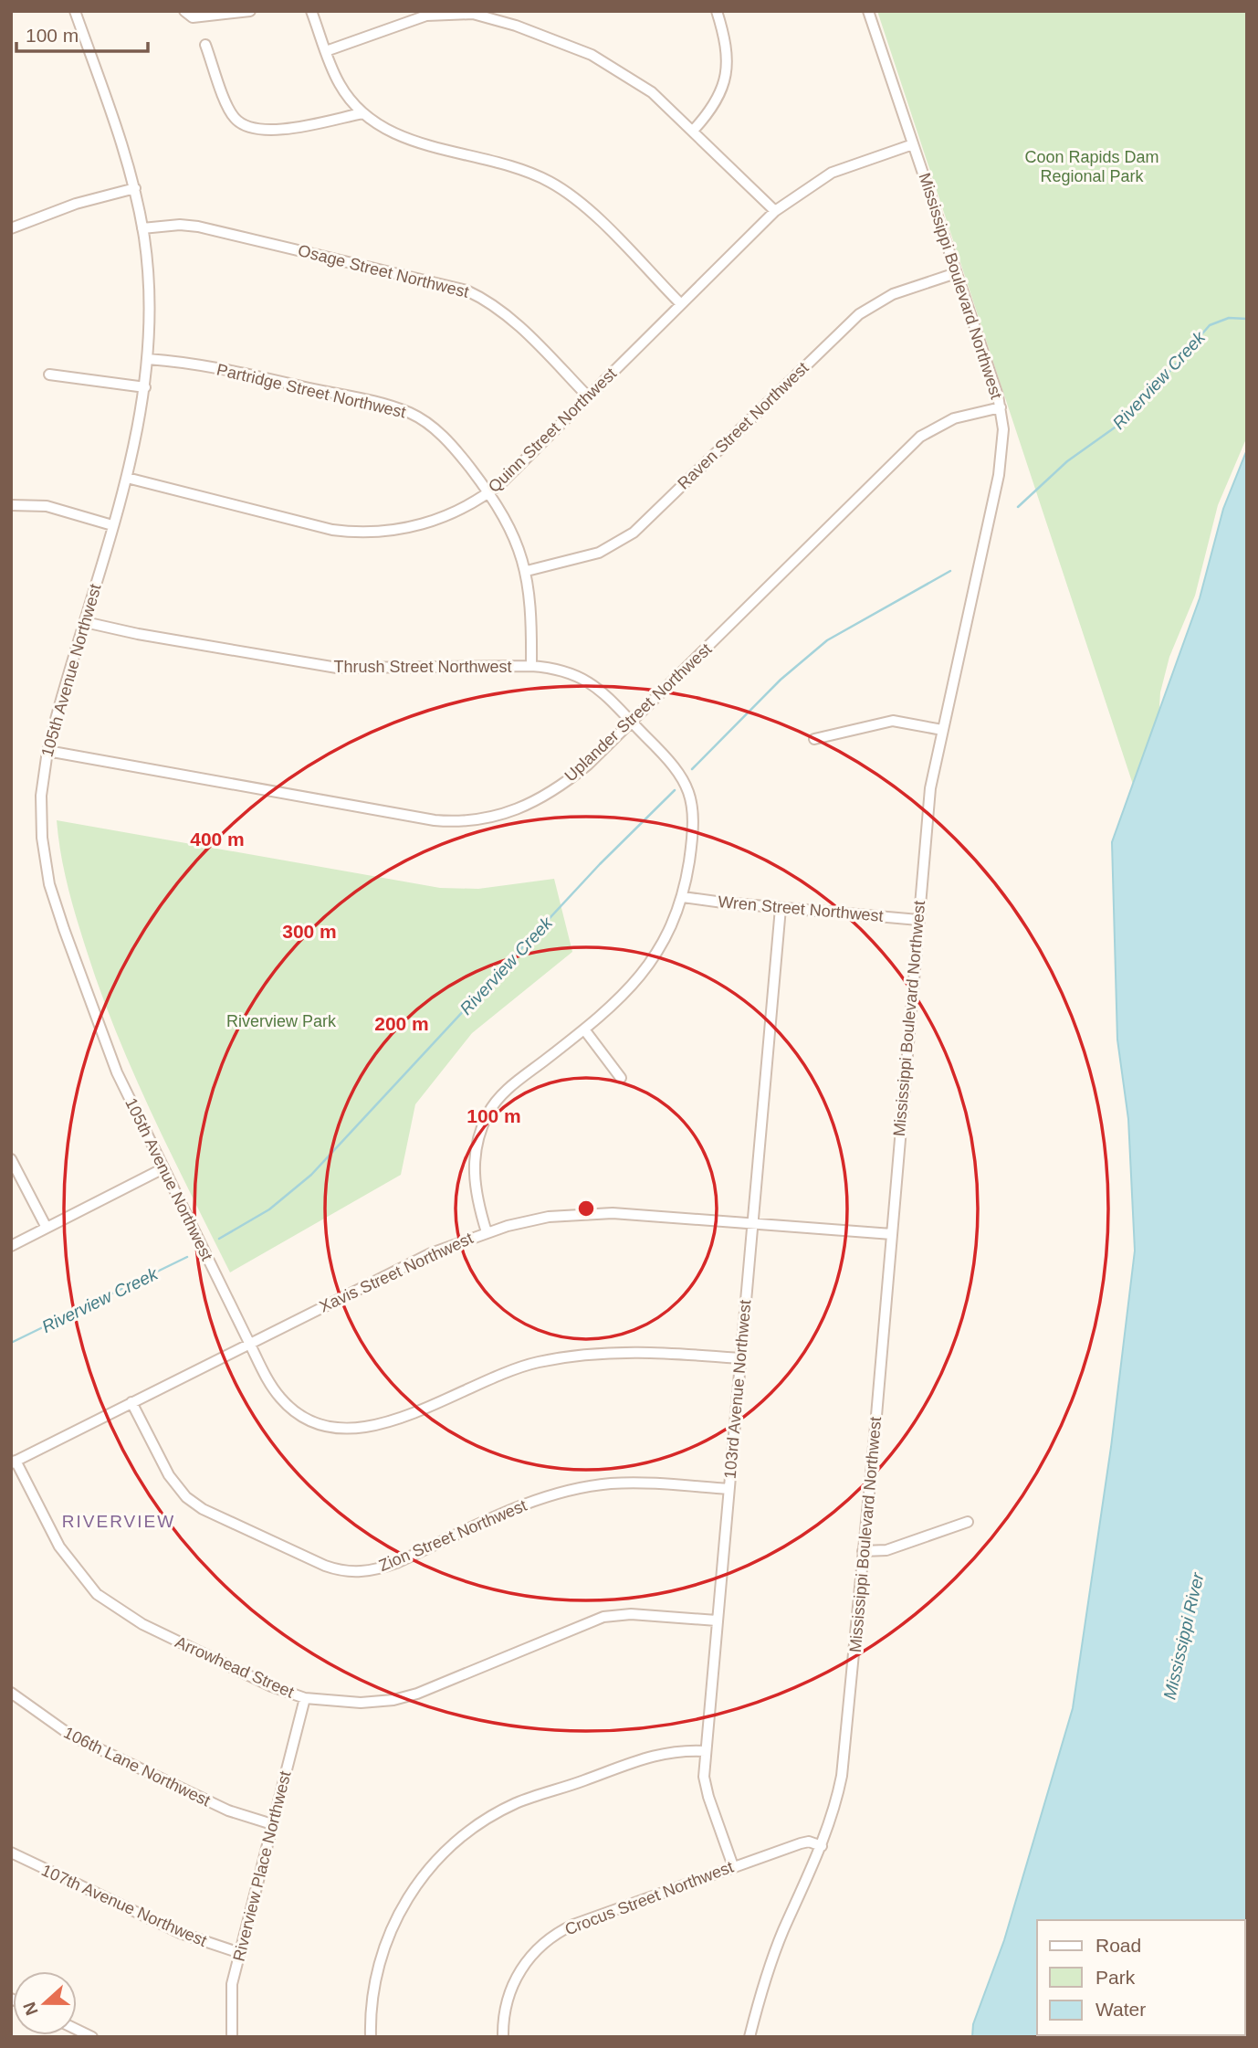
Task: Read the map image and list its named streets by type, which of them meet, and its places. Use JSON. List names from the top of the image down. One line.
{"streets":{"street":["Osage Street Northwest","Mississippi Boulevard Northwest","Partridge Street Northwest","Raven Street Northwest","Quinn Street Northwest","Thrush Street Northwest","105th Avenue Northwest","Uplander Street Northwest","Wren Street Northwest","Xavis Street Northwest","103rd Avenue Northwest","Zion Street Northwest","Arrowhead Street","106th Lane Northwest","Riverview Place Northwest","Crocus Street Northwest","107th Avenue Northwest"]},"crossings":[["Osage Street Northwest","Quinn Street Northwest"],["Osage Street Northwest","105th Avenue Northwest"],["Mississippi Boulevard Northwest","Raven Street Northwest"],["Mississippi Boulevard Northwest","Quinn Street Northwest"],["Mississippi Boulevard Northwest","Uplander Street Northwest"],["Mississippi Boulevard Northwest","Wren Street Northwest"],["Mississippi Boulevard Northwest","Xavis Street Northwest"],["Mississippi Boulevard Northwest","Crocus Street Northwest"],["Partridge Street Northwest","Raven Street Northwest"],["Partridge Street Northwest","Quinn Street Northwest"],["Partridge Street Northwest","Thrush Street Northwest"],["Partridge Street Northwest","105th Avenue Northwest"],["Quinn Street Northwest","105th Avenue Northwest"],["Thrush Street Northwest","105th Avenue Northwest"],["Thrush Street Northwest","Uplander Street Northwest"],["Thrush Street Northwest","Wren Street Northwest"],["Thrush Street Northwest","Xavis Street Northwest"],["105th Avenue Northwest","Uplander Street Northwest"],["105th Avenue Northwest","Xavis Street Northwest"],["105th Avenue Northwest","103rd Avenue Northwest"],["Wren Street Northwest","103rd Avenue Northwest"],["Xavis Street Northwest","103rd Avenue Northwest"],["Xavis Street Northwest","Zion Street Northwest"],["Xavis Street Northwest","Arrowhead Street"],["103rd Avenue Northwest","Zion Street Northwest"],["103rd Avenue Northwest","Arrowhead Street"],["103rd Avenue Northwest","Crocus Street Northwest"],["Arrowhead Street","Riverview Place Northwest"],["106th Lane Northwest","Riverview Place Northwest"],["Riverview Place Northwest","107th Avenue Northwest"]],"districts":["RIVERVIEW"],"water":["Riverview Creek","Mississippi River"],"parks":["Coon Rapids Dam Regional Park","Riverview Park"],"legend":["Road","Park","Water"],"scale_bar":"100 m","north":"left","rings":["400 m","300 m","200 m","100 m"]}
